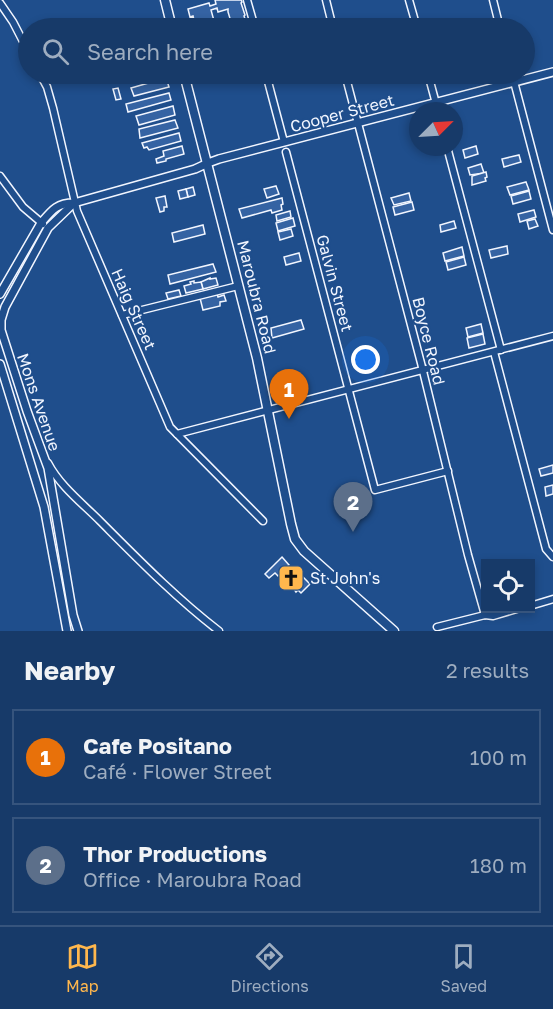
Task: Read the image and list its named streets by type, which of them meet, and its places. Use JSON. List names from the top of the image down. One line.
{"streets":{"main road":["Maroubra Road"],"street":["Cooper Street","Galvin Street","Haig Street","Boyce Road","Mons Avenue"]},"crossings":[["Cooper Street","Maroubra Road"],["Cooper Street","Boyce Road"],["Cooper Street","Mons Avenue"],["Galvin Street","Boyce Road"],["Maroubra Road","Mons Avenue"],["Haig Street","Mons Avenue"]],"places":{"church":["St John's"]},"north":"top right","page":{"search":"Search here","pins":["1","2"],"heading":["Nearby","2 results"],"list":[{"mark":"1","name":"Cafe Positano","note":"Café · Flower Street","value":"100 m"},{"mark":"2","name":"Thor Productions","note":"Office · Maroubra Road","value":"180 m"}],"nav":["Map","Directions","Saved"]}}
